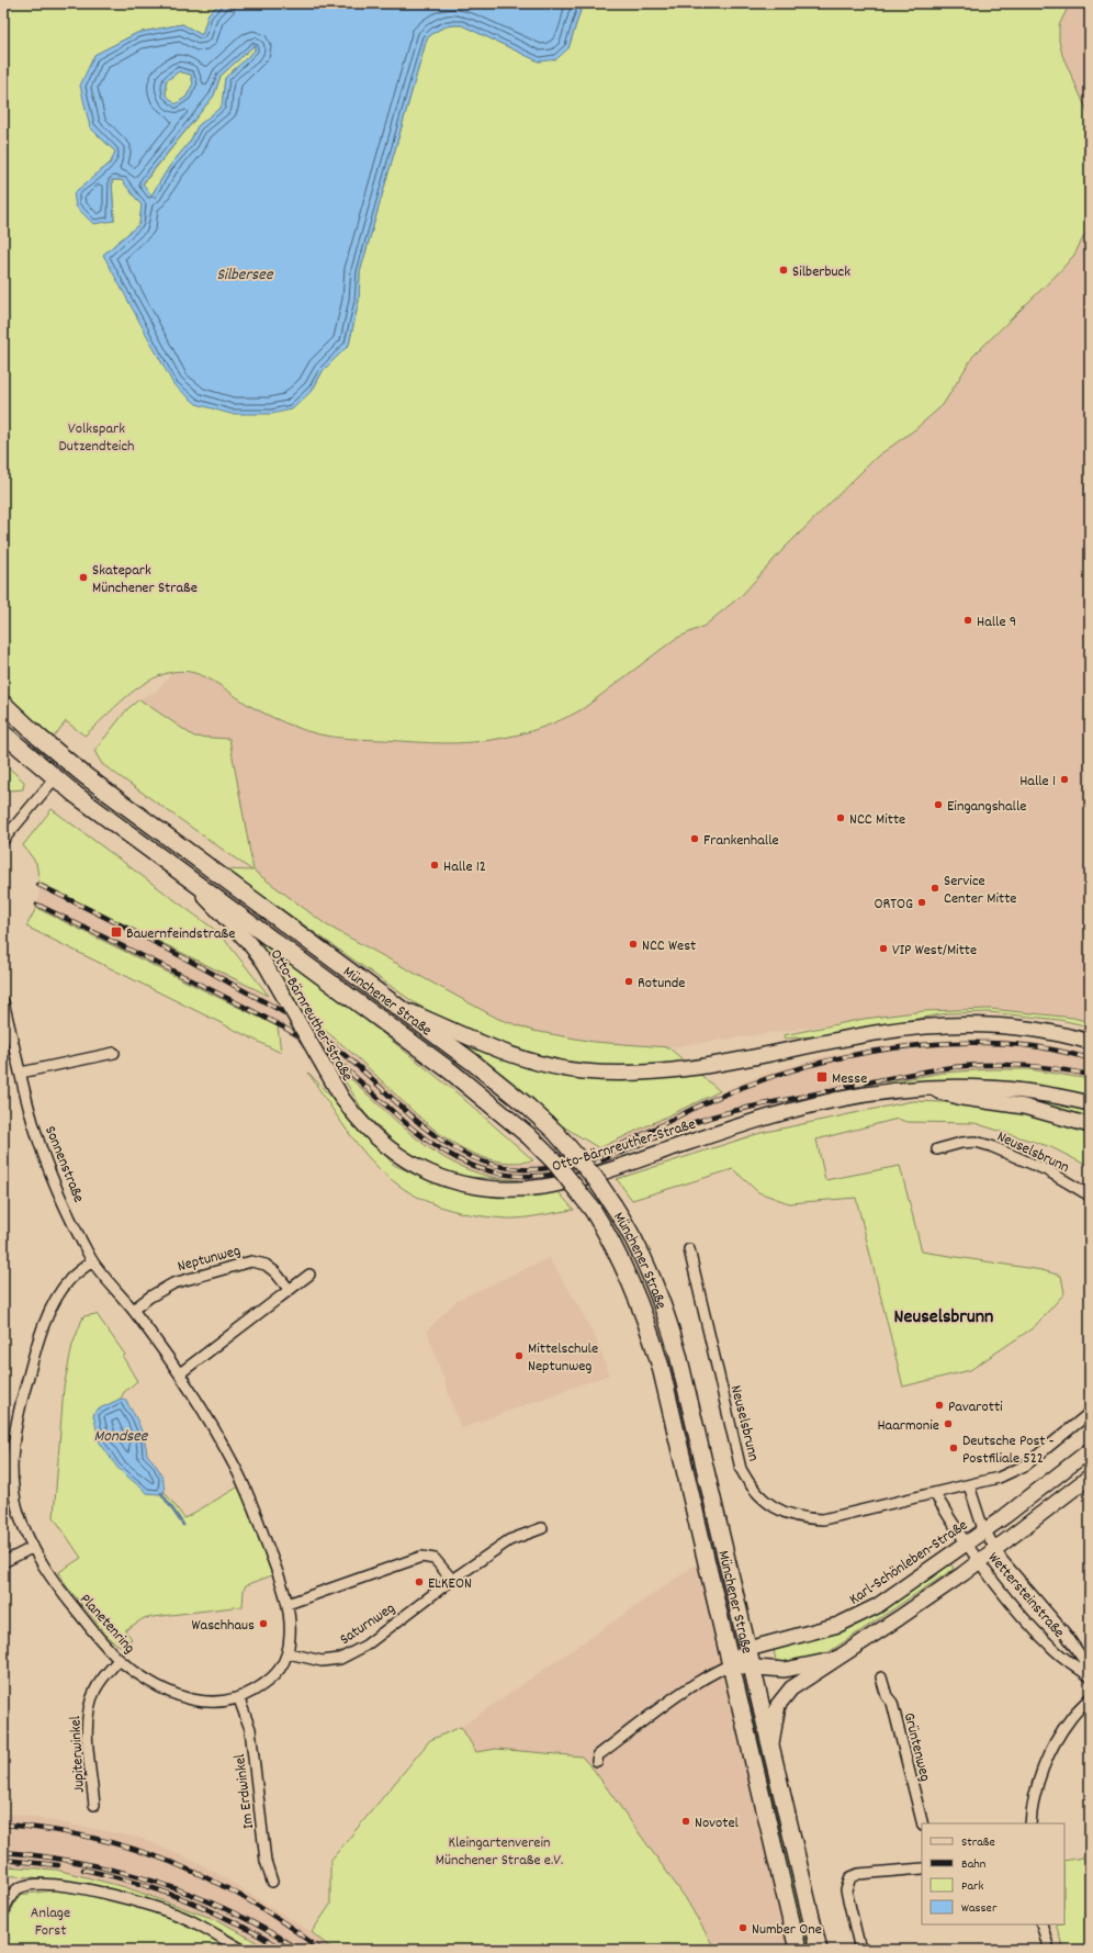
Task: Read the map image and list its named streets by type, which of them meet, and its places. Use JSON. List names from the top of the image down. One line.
{"streets":{"main road":["Münchener Straße","Otto-Bärnreuther-Straße","Karl-Schönleben-Straße"],"street":["Neuselsbrunn","Sonnenstraße","Neptunweg","Wettersteinstraße","Planetenring","Saturnweg","Grüntenweg","Jupiterwinkel","Im Erdwinkel"]},"crossings":[["Münchener Straße","Otto-Bärnreuther-Straße"],["Münchener Straße","Karl-Schönleben-Straße"],["Sonnenstraße","Planetenring"],["Neptunweg","Planetenring"],["Karl-Schönleben-Straße","Wettersteinstraße"],["Planetenring","Saturnweg"],["Planetenring","Jupiterwinkel"],["Planetenring","Im Erdwinkel"]],"districts":["Neuselsbrunn"],"water":["Silbersee","Mondsee"],"parks":["Volkspark Dutzendteich","Kleingartenverein Münchener Straße e.V.","Anlage Forst"],"places":{"other":["Silberbuck","Skatepark Münchener Straße","Halle 9","Halle 1","Eingangshalle","NCC Mitte","Frankenhalle","Halle 12","Service Center Mitte","ORTOG","NCC West","VIP West/Mitte","Rotunde","Mittelschule Neptunweg","Pavarotti","Haarmonie","Deutsche Post - Postfiliale 522","ELKEON","Waschhaus","Novotel","Number One"],"transit":["Bauernfeindstraße","Messe"]},"legend":["Straße","Bahn","Park","Wasser"]}
